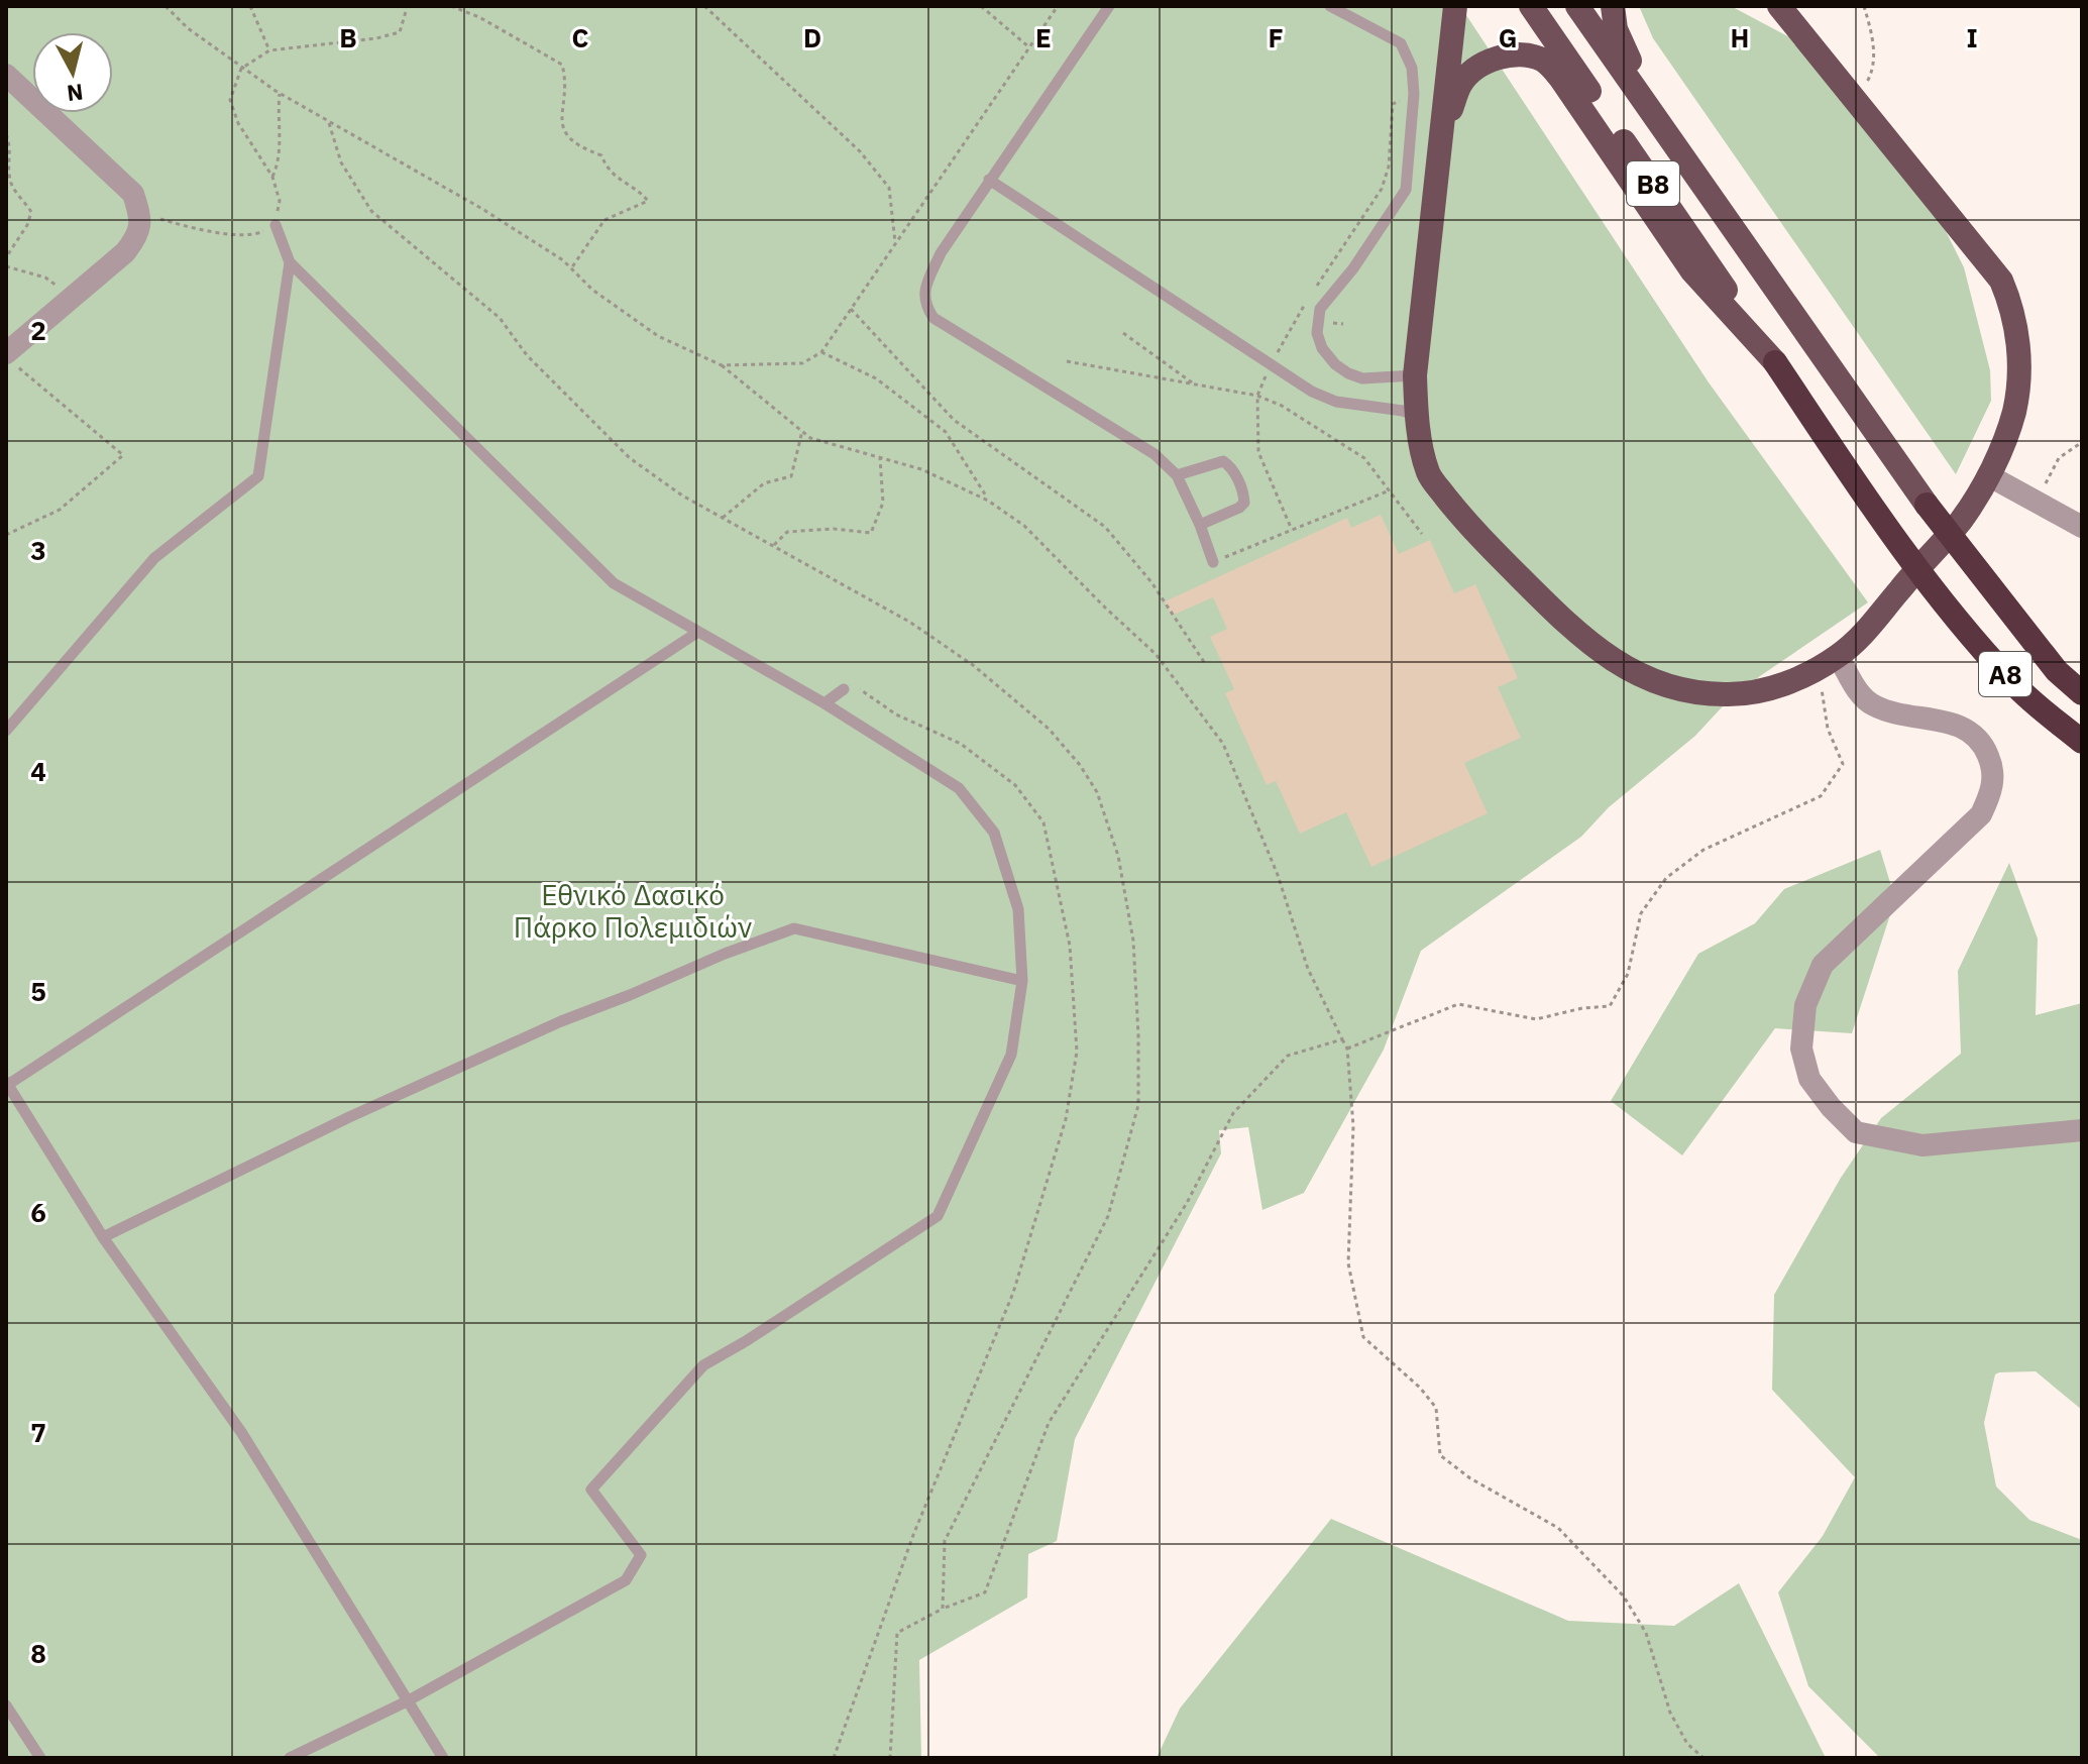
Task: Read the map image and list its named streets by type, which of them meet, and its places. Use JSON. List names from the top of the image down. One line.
{"streets":{"highway":["B8","A8"]},"crossings":[["B8","A8"]],"parks":["Εθνικό Δασικό Πάρκο Πολεμιδιών"],"north":"bottom","grid":{"columns":["B","C","D","E","F","G","H","I"],"rows":["2","3","4","5","6","7","8"]}}
